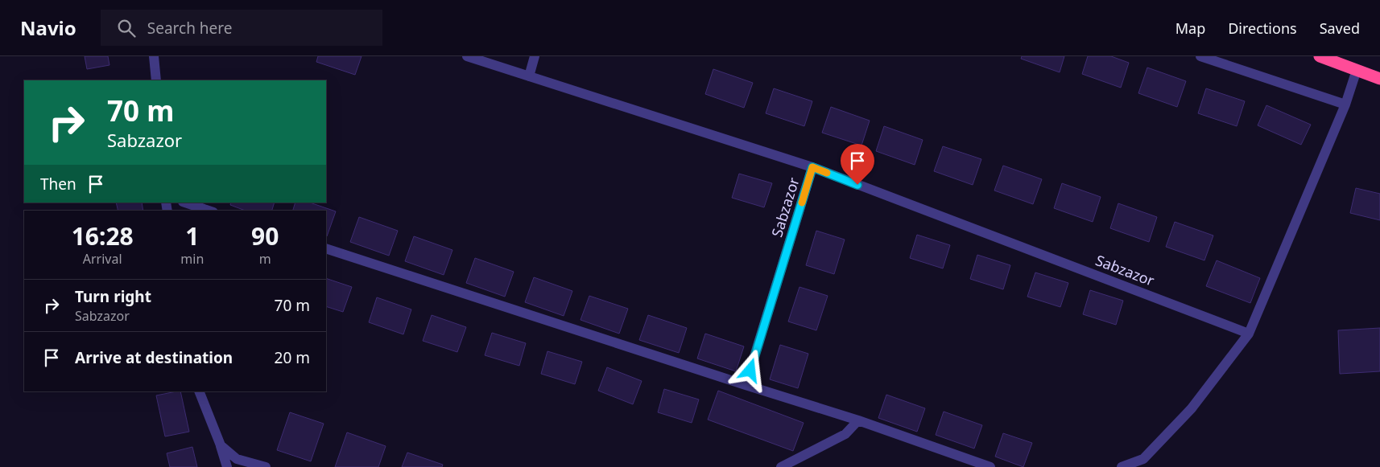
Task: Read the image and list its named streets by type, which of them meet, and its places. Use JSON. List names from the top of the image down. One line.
{"streets":{"street":["Sabzazor"]},"page":{"header":"Navio","search":"Search here","nav":["Map","Directions","Saved"],"turn":["70 m","Sabzazor"],"then":"Then","eta":["16:28","Arrival","1","min","90","m"],"list":[{"name":"Turn right","note":"Sabzazor","value":"70 m"},{"name":"Arrive at destination","value":"20 m"}]}}
